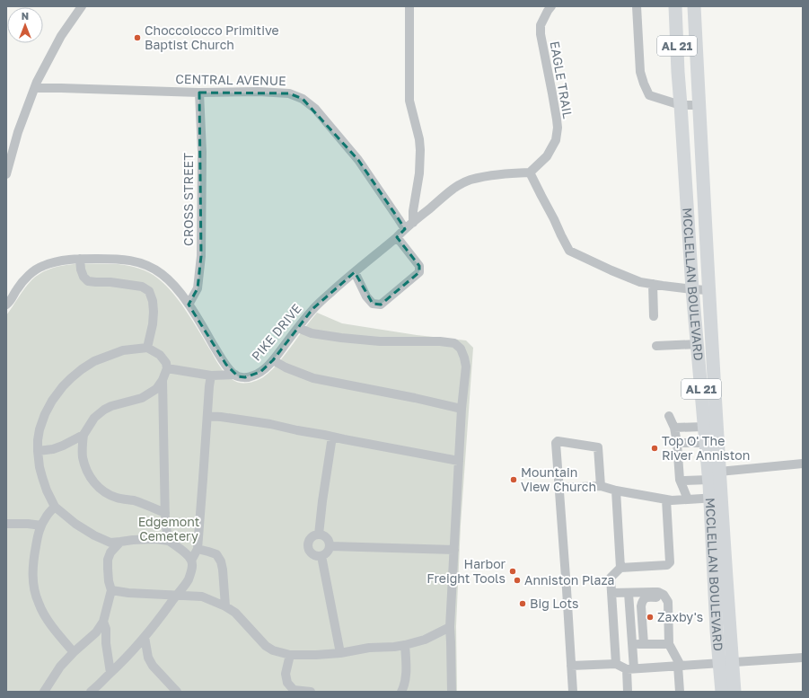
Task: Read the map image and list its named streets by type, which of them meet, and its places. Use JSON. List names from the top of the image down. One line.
{"streets":{"highway":["AL 21","MCCLELLAN BOULEVARD"],"street":["CENTRAL AVENUE","EAGLE TRAIL","CROSS STREET","PIKE DRIVE"]},"crossings":[["CENTRAL AVENUE","CROSS STREET"],["CENTRAL AVENUE","PIKE DRIVE"],["EAGLE TRAIL","PIKE DRIVE"]],"parks":["Edgemont Cemetery"],"places":["Choccolocco Primitive Baptist Church","Top O' The River Anniston","Mountain View Church","Harbor Freight Tools","Anniston Plaza","Big Lots","Zaxby's"],"north":"top"}
